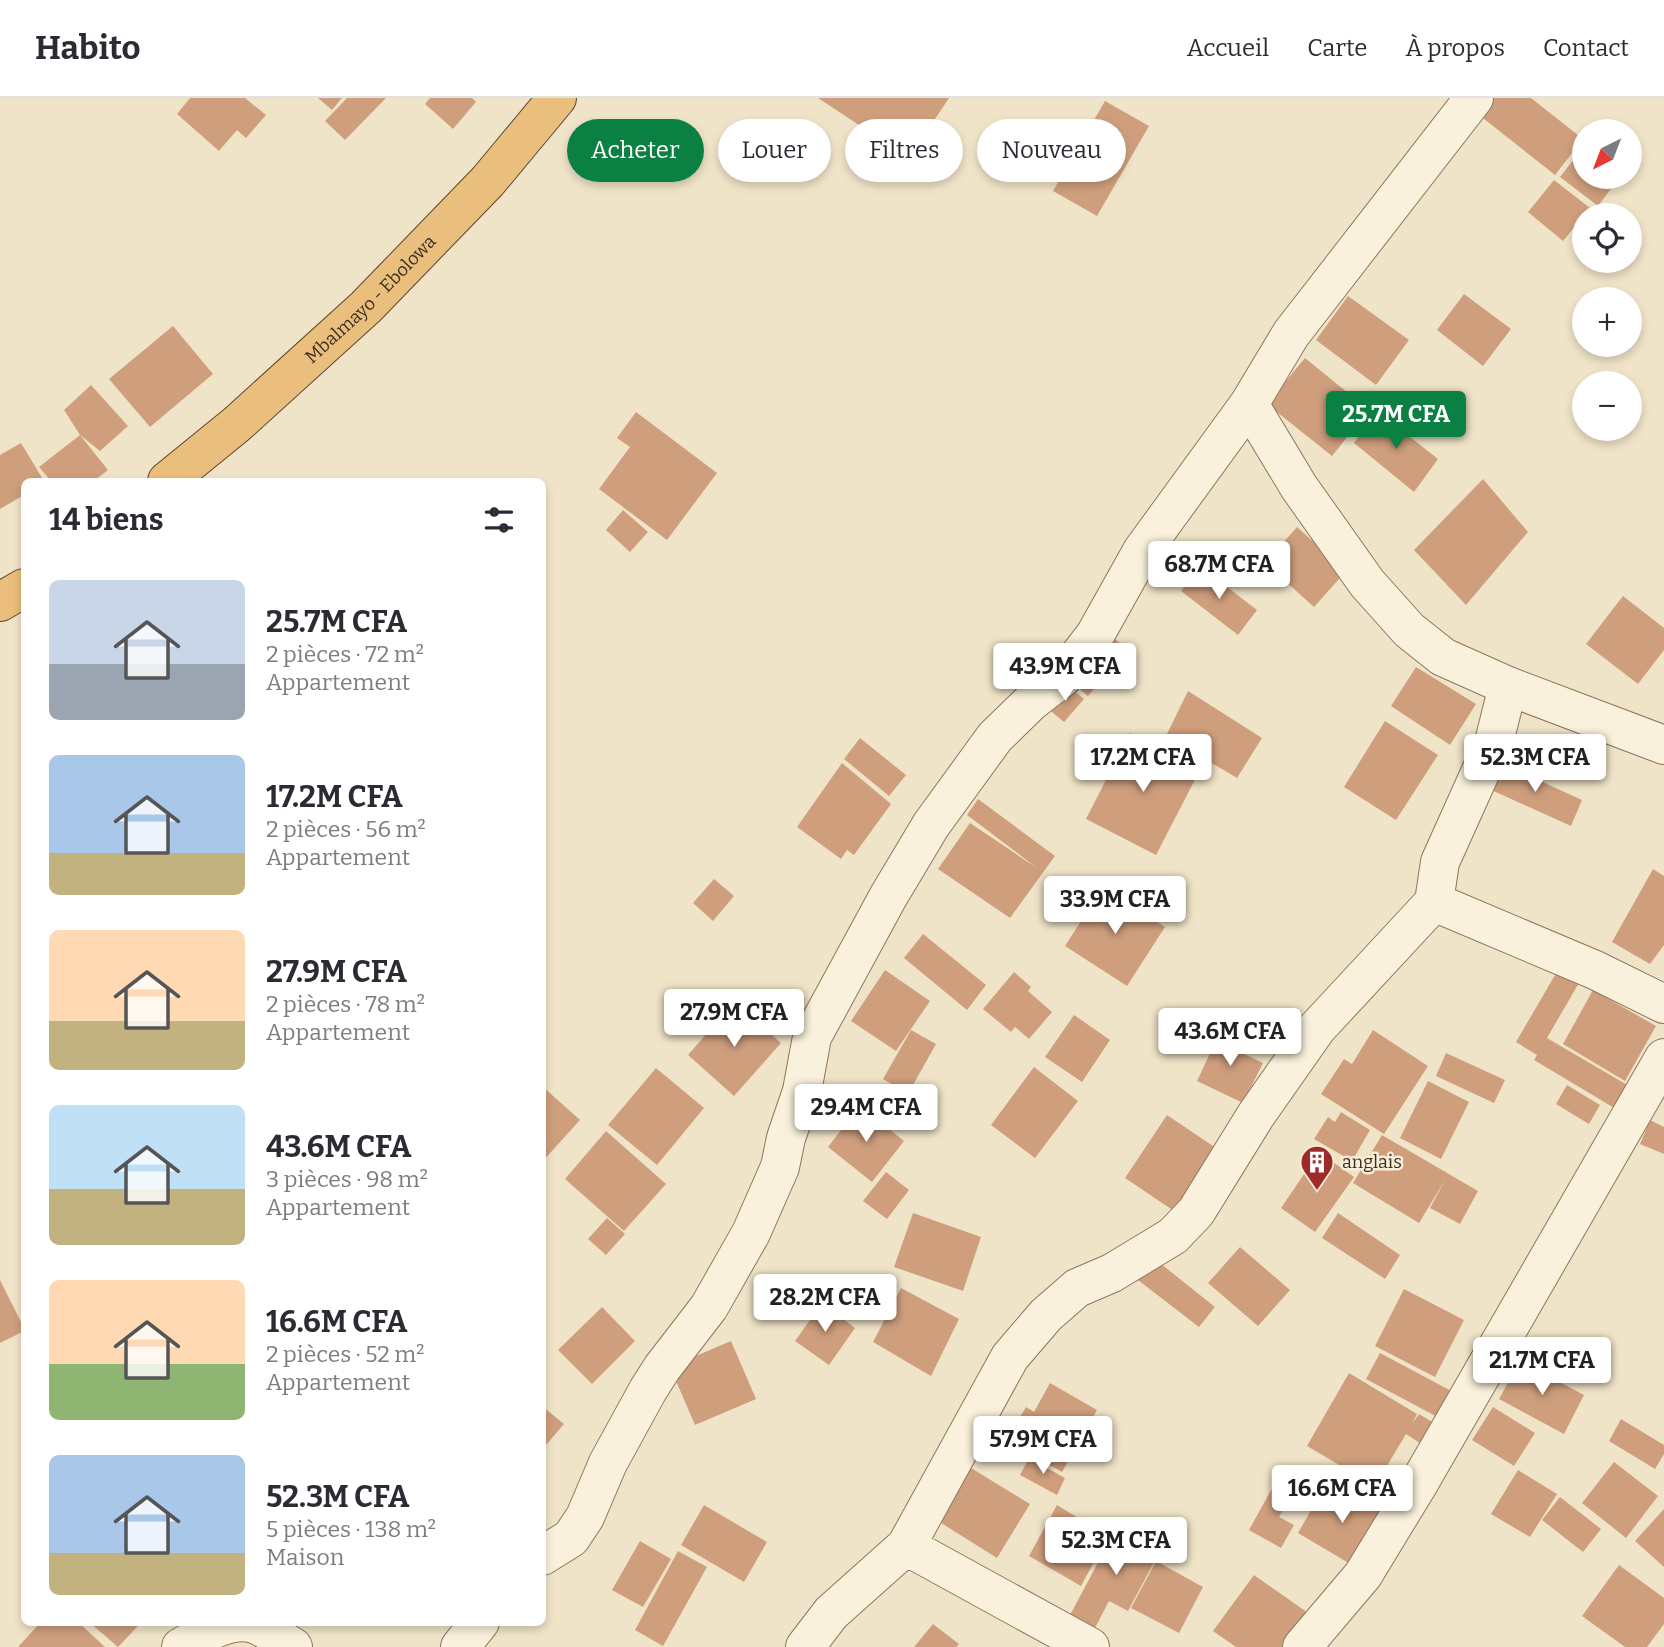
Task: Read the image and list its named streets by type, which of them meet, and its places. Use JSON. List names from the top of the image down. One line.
{"streets":{"highway":["Mbalmayo - Ebolowa"]},"places":{"building":["anglais"]},"north":"bottom left","page":{"header":"Habito","nav":["Accueil","Carte","À propos","Contact"],"map_buttons":["+","−"],"chip":["Acheter","Louer","Filtres","Nouveau"],"price":["25.7M CFA","68.7M CFA","43.9M CFA","17.2M CFA","52.3M CFA","33.9M CFA","27.9M CFA","43.6M CFA","29.4M CFA","28.2M CFA","21.7M CFA","57.9M CFA","16.6M CFA","52.3M CFA"],"heading":"14 biens","list":[{"name":"25.7M CFA","note":"2 pièces · 72 m² · Appartement"},{"name":"17.2M CFA","note":"2 pièces · 56 m² · Appartement"},{"name":"27.9M CFA","note":"2 pièces · 78 m² · Appartement"},{"name":"43.6M CFA","note":"3 pièces · 98 m² · Appartement"},{"name":"16.6M CFA","note":"2 pièces · 52 m² · Appartement"},{"name":"52.3M CFA","note":"5 pièces · 138 m² · Maison"}]}}
